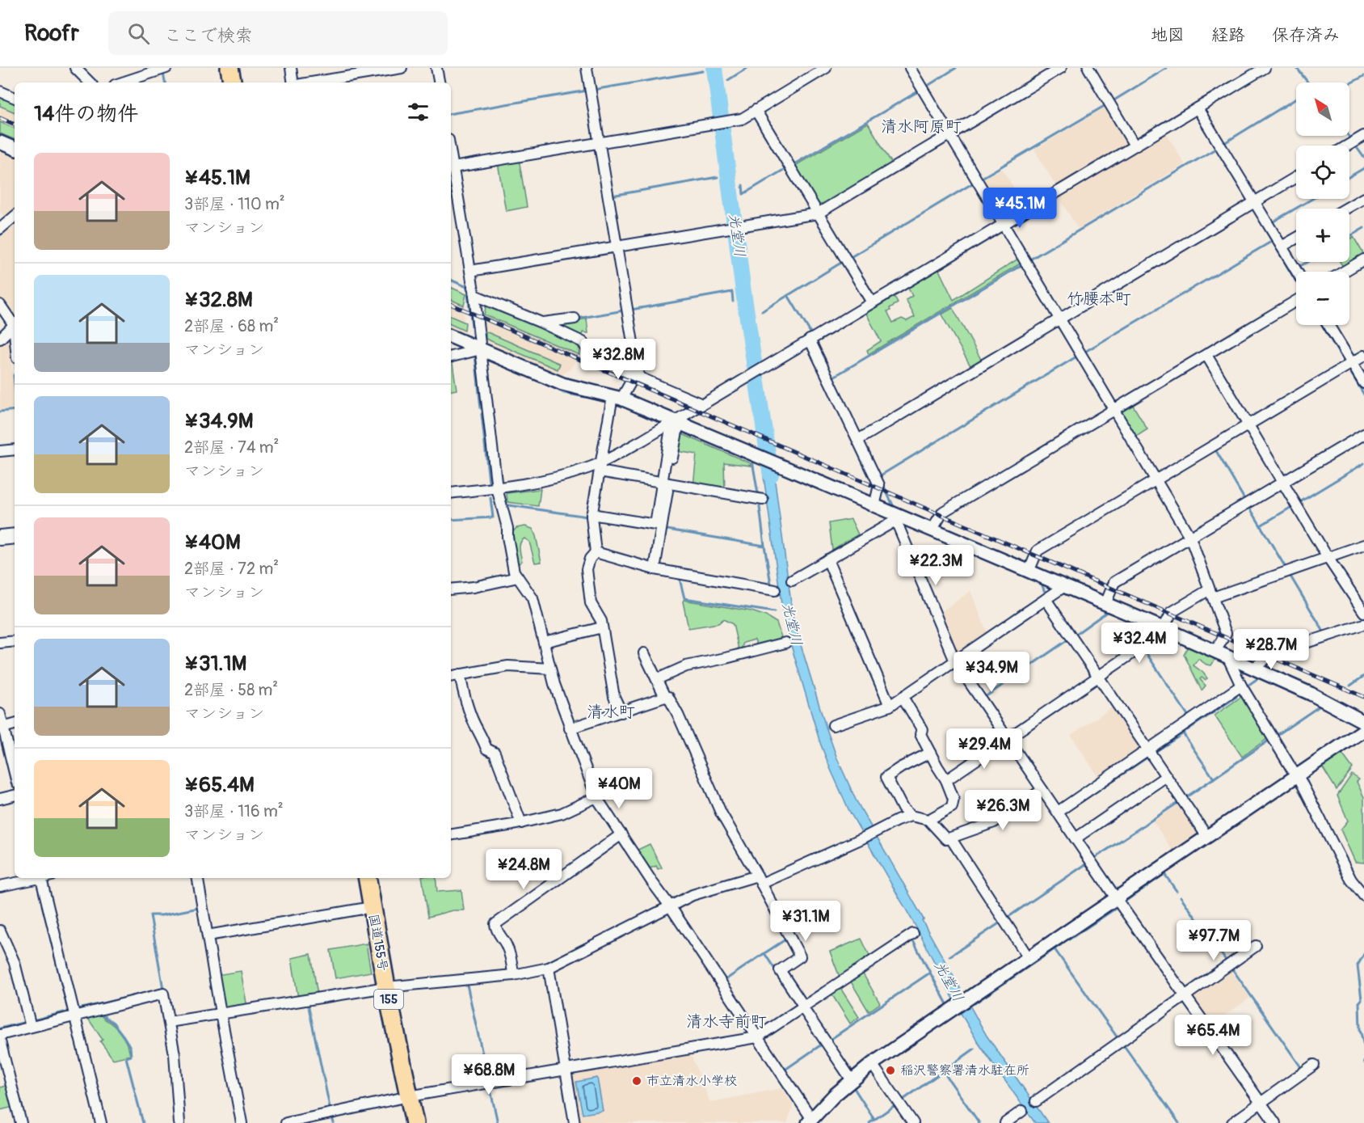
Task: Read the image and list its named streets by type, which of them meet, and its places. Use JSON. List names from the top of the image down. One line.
{"streets":{"highway":["国道155号","155"]},"districts":["清水阿原町","竹腰本町","清水町","清水寺前町"],"water":["光堂川"],"places":["稲沢警察署清水駐在所","市立清水小学校"],"north":"top left","page":{"header":"Roofr","search":"ここで検索","nav":["地図","経路","保存済み"],"map_buttons":["+","−"],"heading":"14件の物件","list":[{"name":"¥45.1M","note":"3部屋 · 110 m² · マンション"},{"name":"¥32.8M","note":"2部屋 · 68 m² · マンション"},{"name":"¥34.9M","note":"2部屋 · 74 m² · マンション"},{"name":"¥40M","note":"2部屋 · 72 m² · マンション"},{"name":"¥31.1M","note":"2部屋 · 58 m² · マンション"},{"name":"¥65.4M","note":"3部屋 · 116 m² · マンション"}],"price":["¥45.1M","¥32.8M","¥22.3M","¥32.4M","¥28.7M","¥34.9M","¥29.4M","¥40M","¥26.3M","¥24.8M","¥31.1M","¥97.7M","¥65.4M","¥68.8M"]}}
